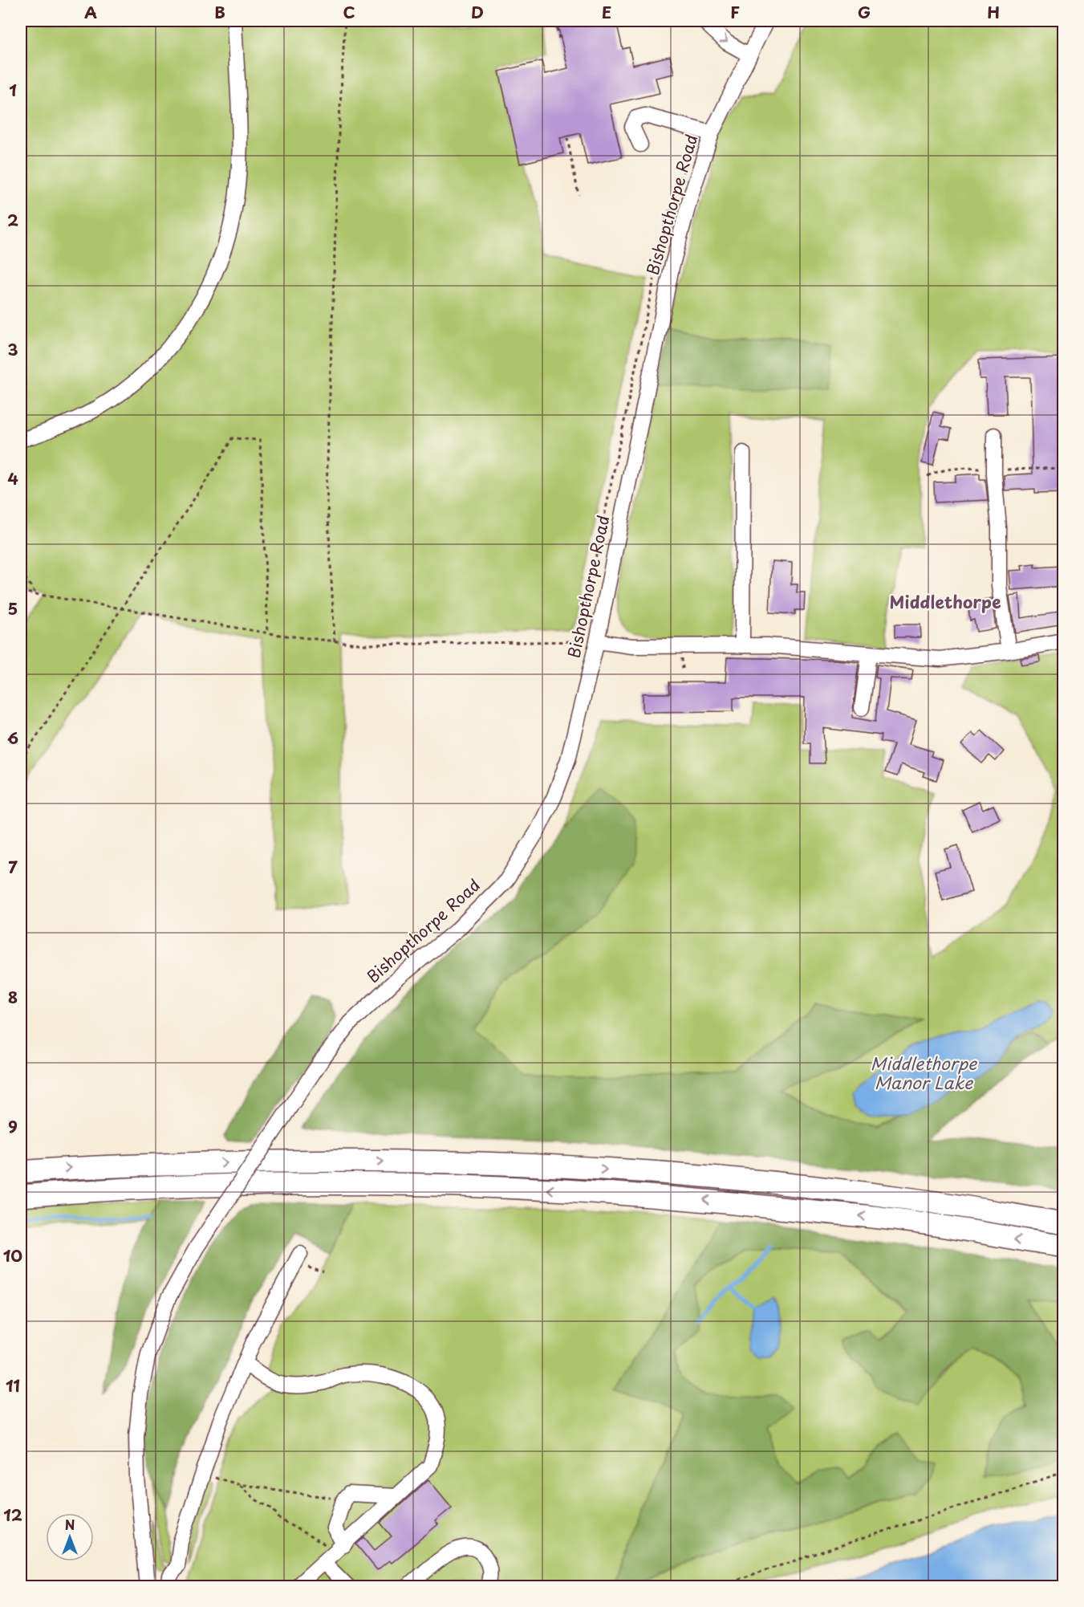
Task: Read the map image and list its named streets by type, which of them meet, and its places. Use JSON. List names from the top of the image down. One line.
{"streets":{"street":["Bishopthorpe Road"]},"districts":["Middlethorpe"],"water":["Middlethorpe Manor Lake"],"north":"top","grid":{"columns":["A","B","C","D","E","F","G","H"],"rows":["1","2","3","4","5","6","7","8","9","10","11","12"]}}
